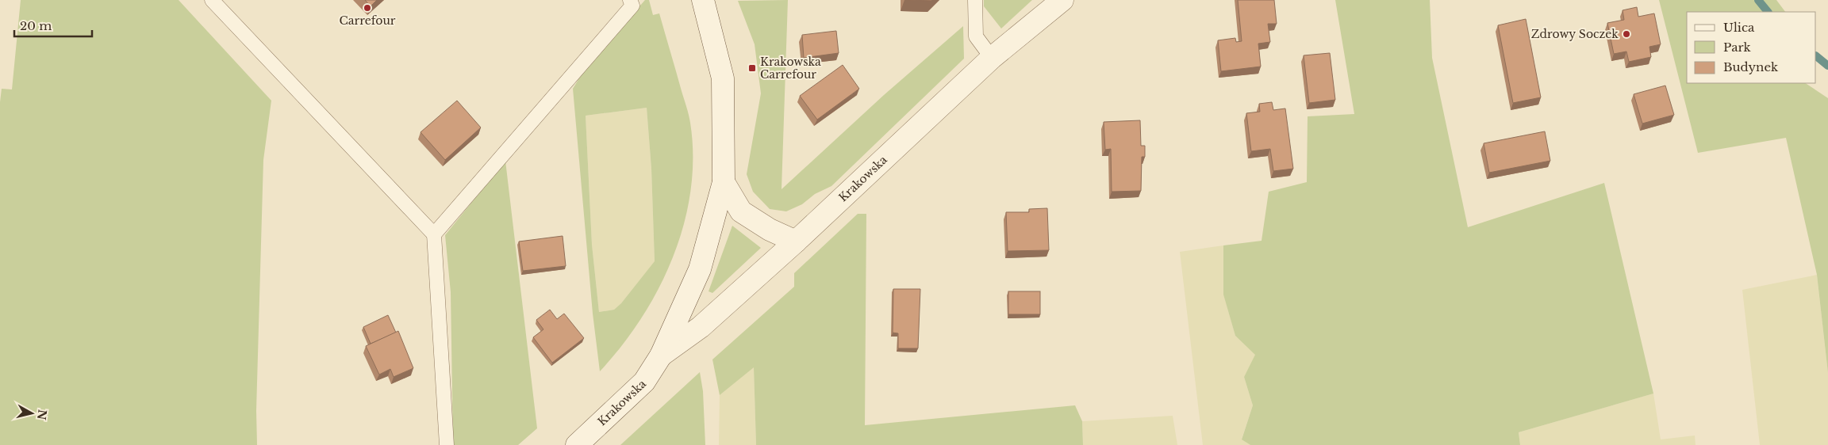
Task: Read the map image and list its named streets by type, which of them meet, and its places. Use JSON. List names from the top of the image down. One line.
{"streets":{"street":["Krakowska"]},"places":{"other":["Carrefour","Zdrowy Soczek"],"transit":["Krakowska Carrefour"]},"legend":["Ulica","Park","Budynek"],"scale_bar":"20 m","north":"right"}
